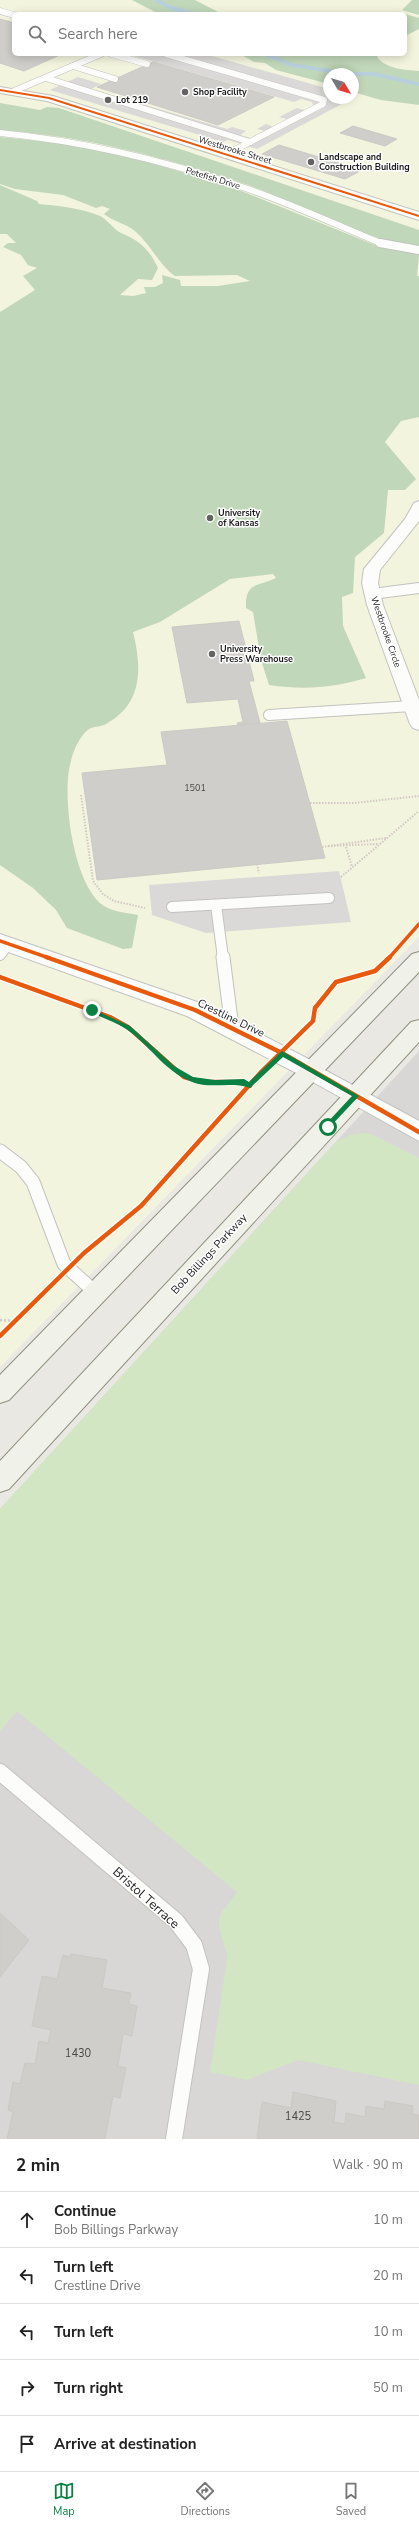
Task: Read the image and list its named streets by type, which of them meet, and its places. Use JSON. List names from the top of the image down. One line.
{"streets":{"main road":["Bob Billings Parkway"],"street":["Westbrooke Street","Westbrooke Circle","Crestline Drive"],"lane":["Petefish Drive","Bristol Terrace"]},"crossings":[["Crestline Drive","Bob Billings Parkway"]],"places":["Shop Facility","Lot 219","Landscape and Construction Building","University of Kansas","University Press Warehouse"],"house_numbers":["1501","1430","1425"],"north":"bottom right","page":{"search":"Search here","heading":["2 min","Walk · 90 m"],"list":[["Continue","Bob Billings Parkway","10 m"],["Turn left","Crestline Drive","20 m"],["Turn left","10 m"],["Turn right","50 m"],"Arrive at destination"],"nav":["Map","Directions","Saved"]}}
